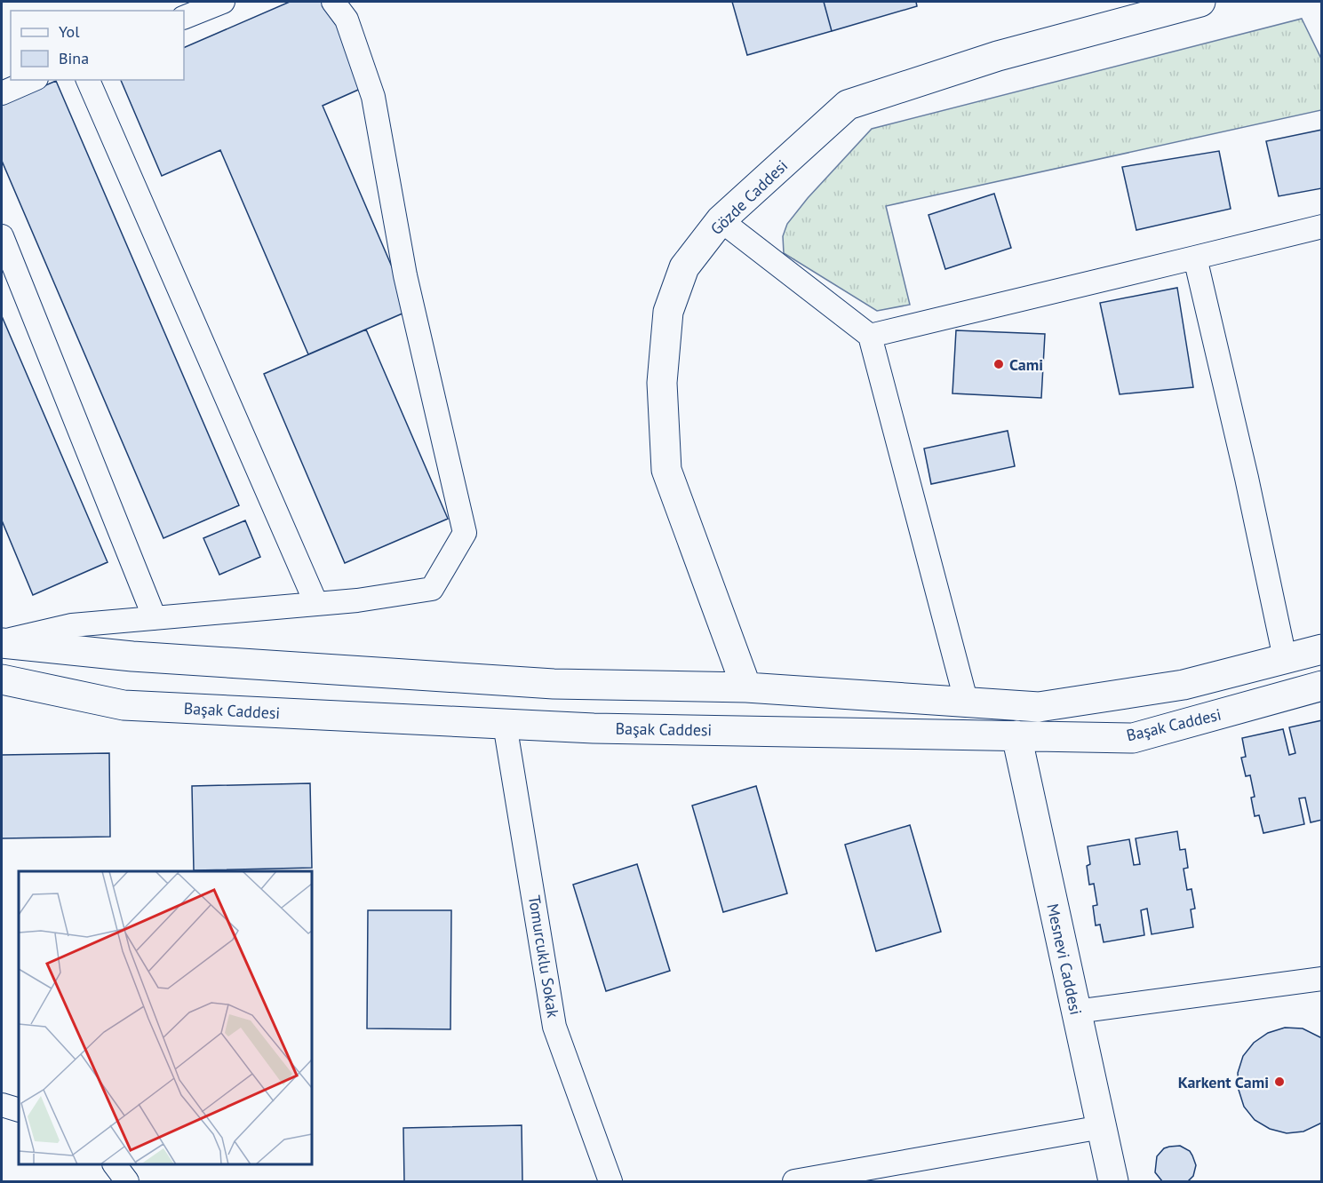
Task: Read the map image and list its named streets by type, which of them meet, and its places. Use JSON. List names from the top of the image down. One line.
{"streets":{"street":["Gözde Caddesi","Başak Caddesi","Tomurcuklu Sokak","Mesnevi Caddesi"]},"crossings":[["Başak Caddesi","Tomurcuklu Sokak"],["Başak Caddesi","Mesnevi Caddesi"]],"places":["Cami","Karkent Cami"],"legend":["Yol","Bina"]}
